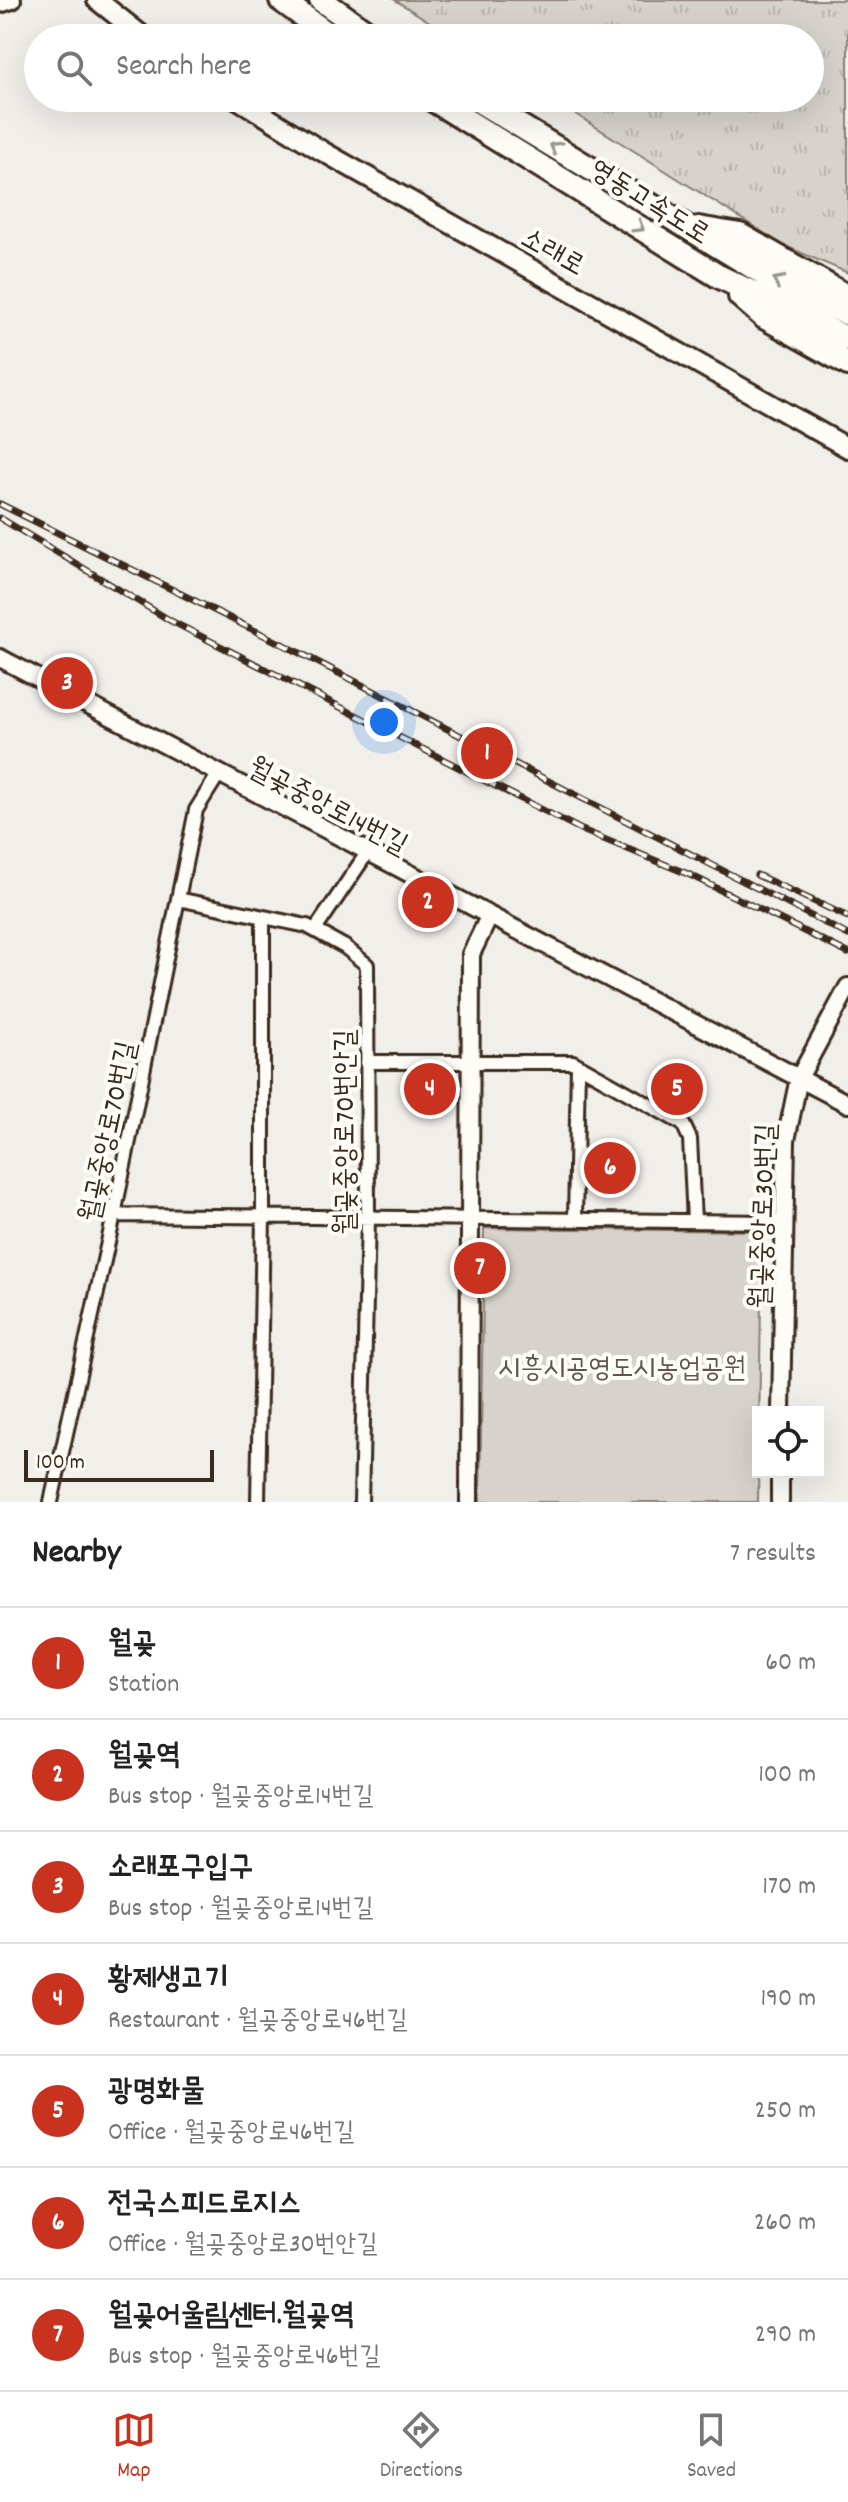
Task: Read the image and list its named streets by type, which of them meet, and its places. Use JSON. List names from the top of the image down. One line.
{"streets":{"highway":["영동고속도로"],"main road":["소래로"],"street":["월곶중앙로14번길","월곶중앙로70번길","월곶중앙로70번안길","월곶중앙로30번길"]},"crossings":[["월곶중앙로14번길","월곶중앙로70번길"],["월곶중앙로14번길","월곶중앙로30번길"],["월곶중앙로70번길","월곶중앙로70번안길"]],"parks":["시흥시공영도시농업공원"],"scale_bar":"100 m","page":{"search":"Search here","pins":["3","1","2","4","5","6","7"],"scale":"100 m","heading":["Nearby","7 results"],"list":[{"mark":"1","name":"월곶","note":"Station","value":"60 m"},{"mark":"2","name":"월곶역","note":"Bus stop · 월곶중앙로14번길","value":"100 m"},{"mark":"3","name":"소래포구입구","note":"Bus stop · 월곶중앙로14번길","value":"170 m"},{"mark":"4","name":"황제생고기","note":"Restaurant · 월곶중앙로46번길","value":"190 m"},{"mark":"5","name":"광명화물","note":"Office · 월곶중앙로46번길","value":"250 m"},{"mark":"6","name":"전국스피드로지스","note":"Office · 월곶중앙로30번안길","value":"260 m"},{"mark":"7","name":"월곶어울림센터.월곶역","note":"Bus stop · 월곶중앙로46번길","value":"290 m"}],"nav":["Map","Directions","Saved"]}}
